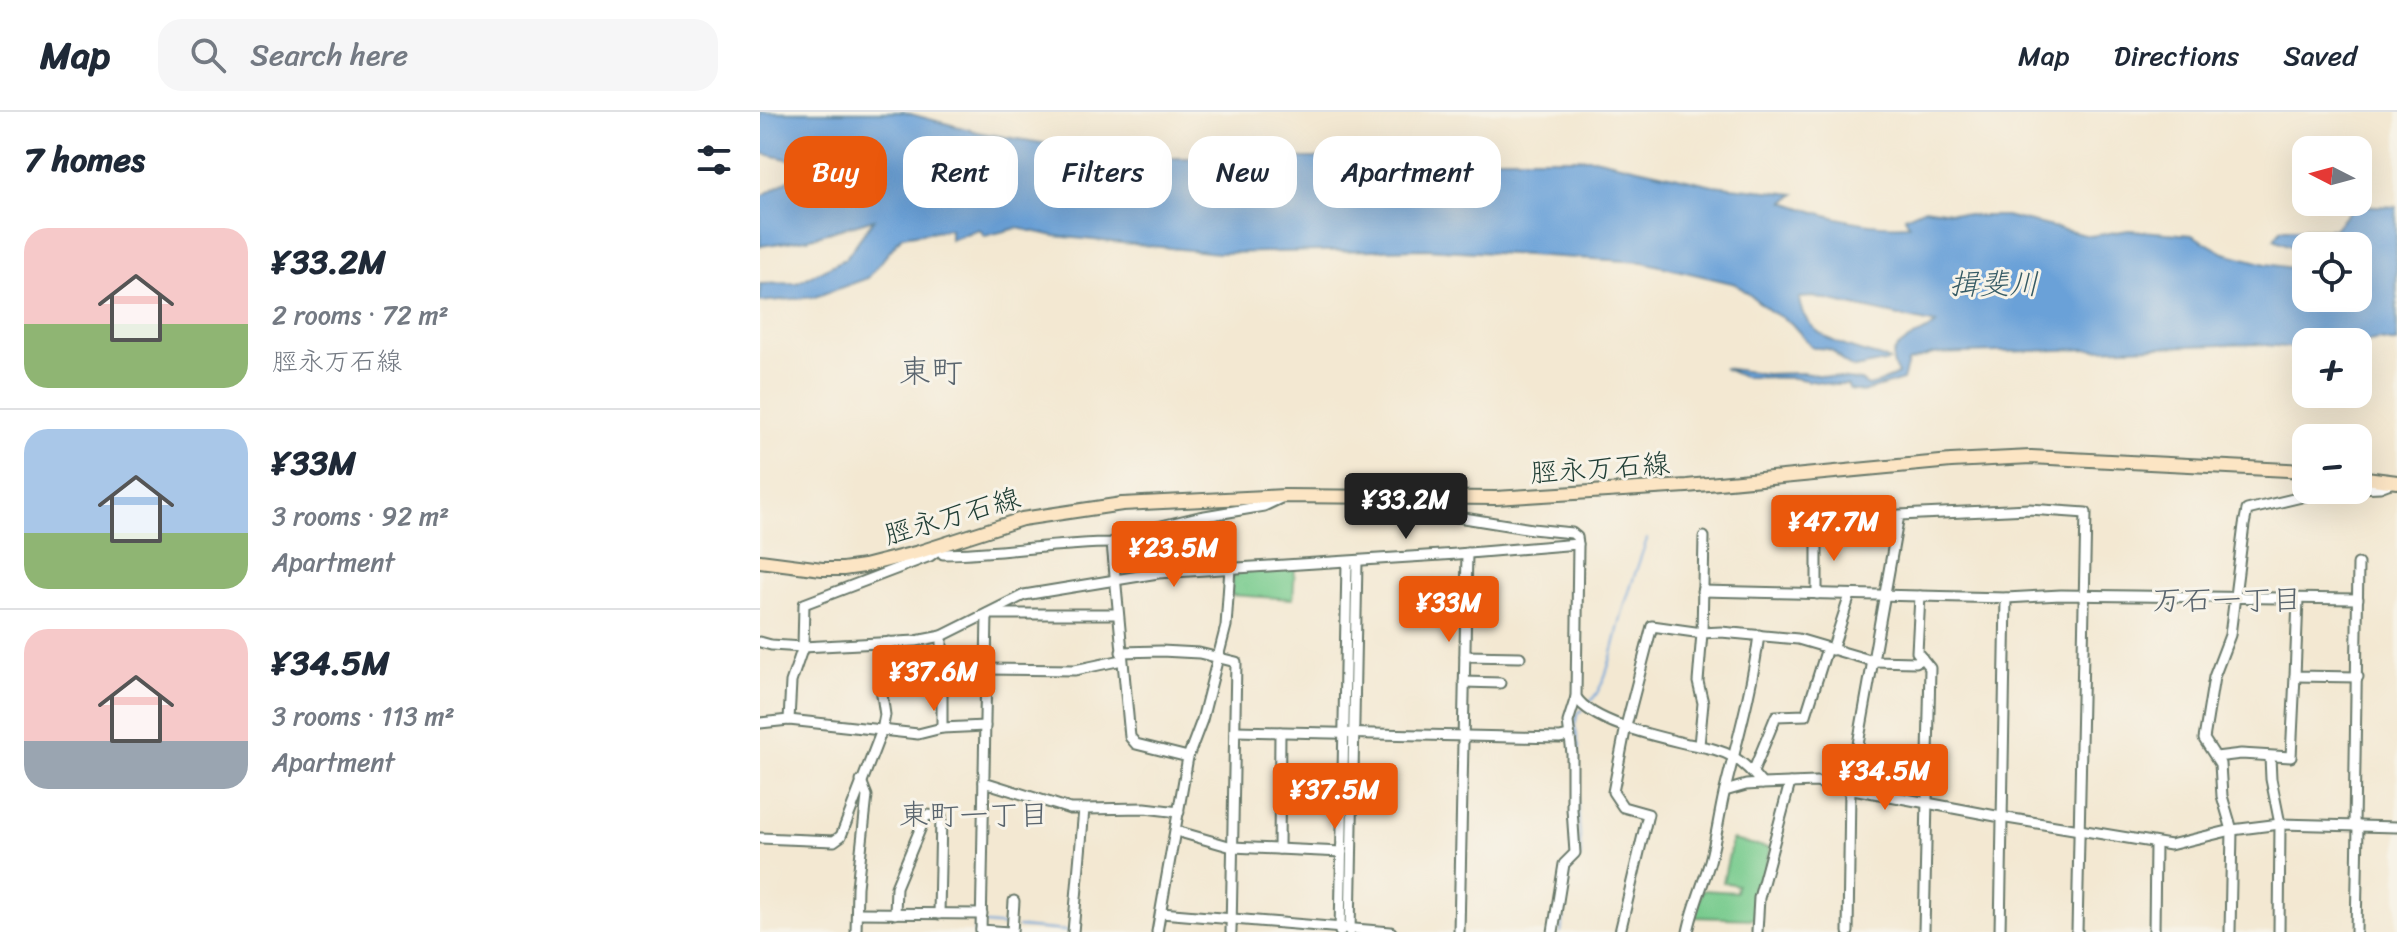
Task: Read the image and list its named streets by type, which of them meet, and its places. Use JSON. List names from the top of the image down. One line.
{"streets":{"main road":["脛永万石線"]},"districts":["東町","万石一丁目","東町一丁目"],"water":["揖斐川"],"north":"left","page":{"header":"Map","search":"Search here","nav":["Map","Directions","Saved"],"heading":"7 homes","map_buttons":["+","−"],"chip":["Buy","Rent","Filters","New","Apartment"],"list":[{"name":"¥33.2M","note":"2 rooms · 72 m² · 脛永万石線"},{"name":"¥33M","note":"3 rooms · 92 m² · Apartment"},{"name":"¥34.5M","note":"3 rooms · 113 m² · Apartment"}],"price":["¥33.2M","¥47.7M","¥23.5M","¥33M","¥37.6M","¥34.5M","¥37.5M"]}}
